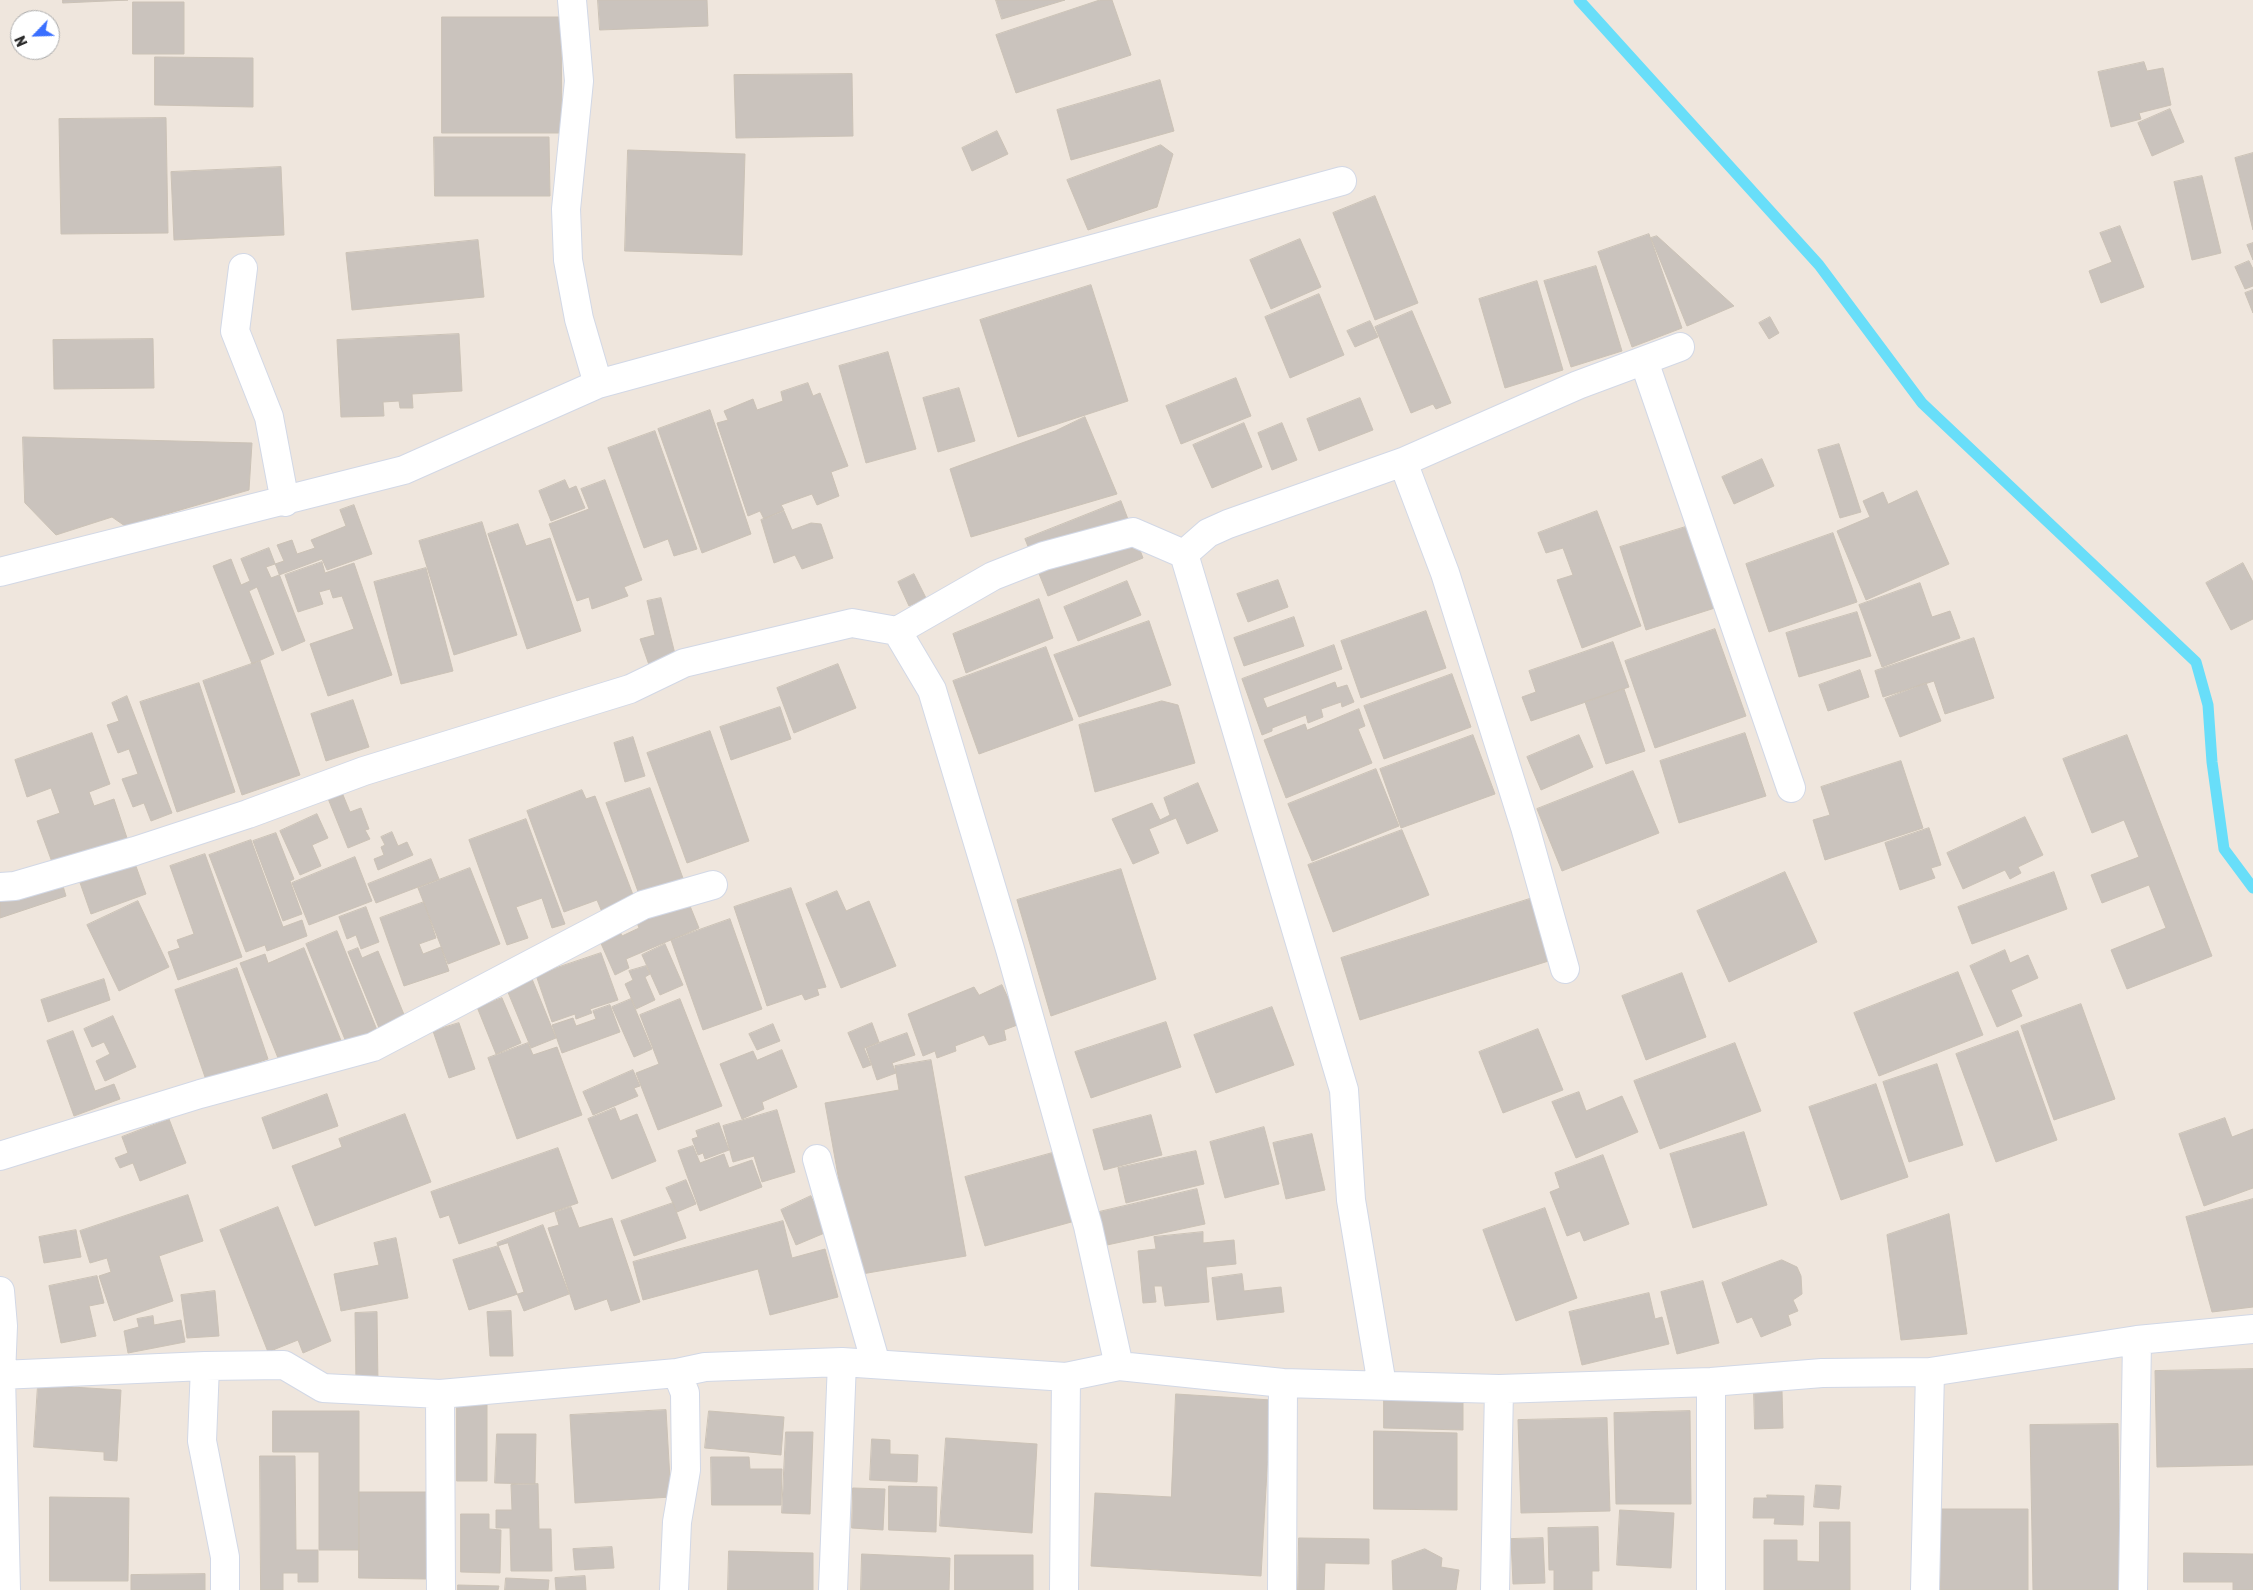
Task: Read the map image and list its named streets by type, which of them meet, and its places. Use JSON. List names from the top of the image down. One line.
{"north":"bottom left"}
